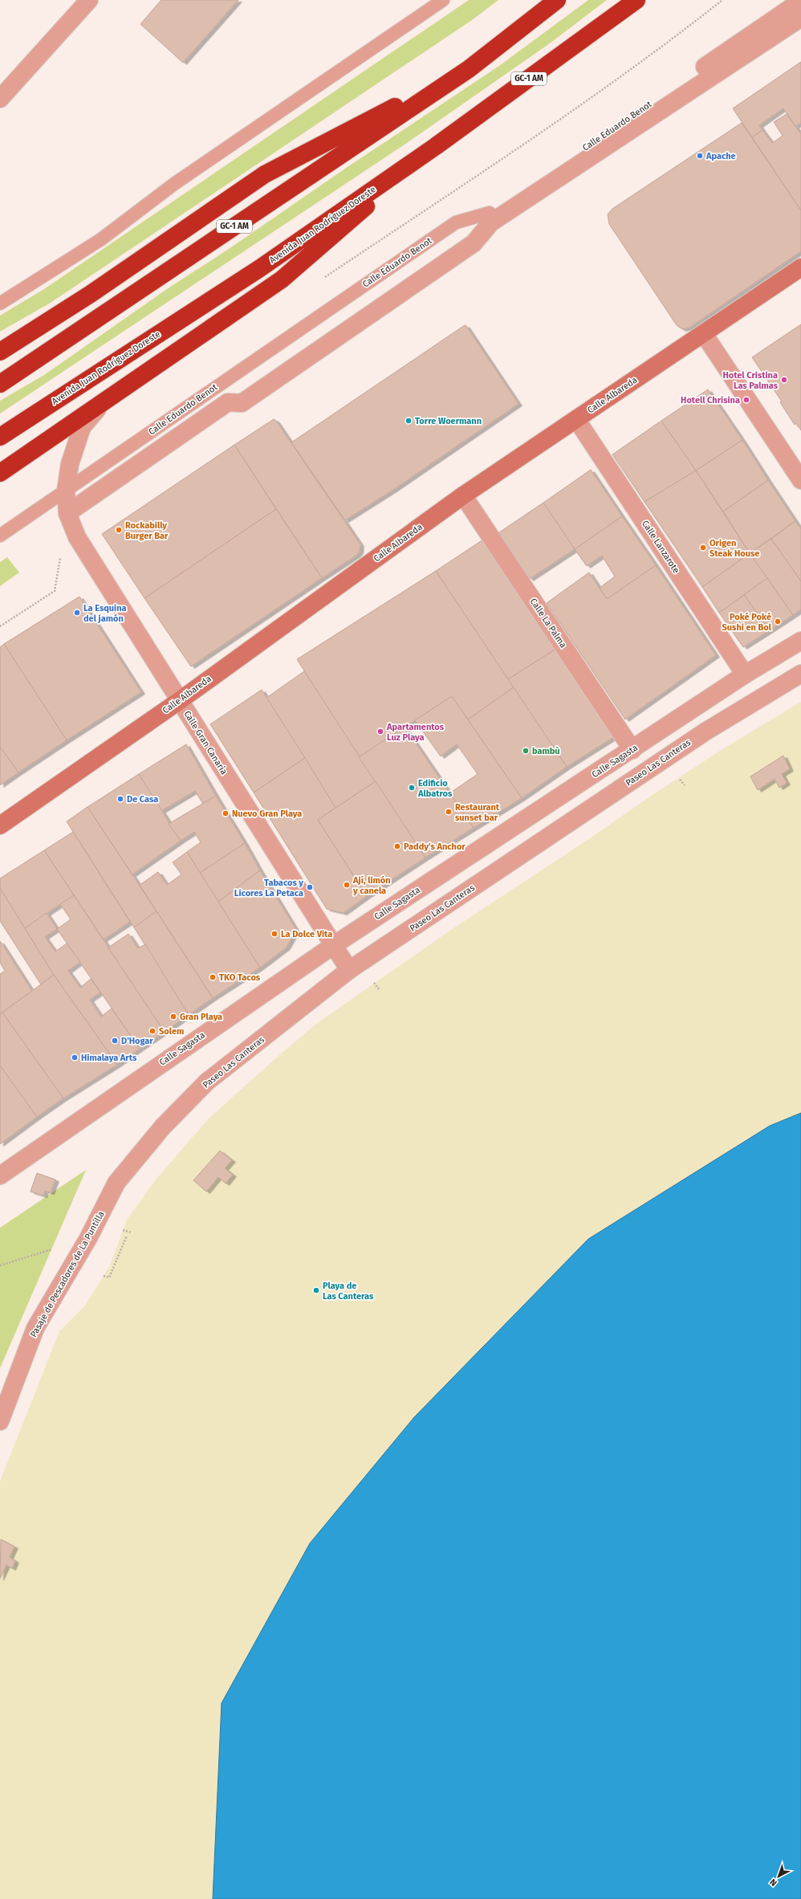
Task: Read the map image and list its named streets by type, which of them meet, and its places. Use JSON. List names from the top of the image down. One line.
{"streets":{"highway":["GC-1 AM","Avenida Juan Rodríguez Doreste"],"street":["Calle Eduardo Benot","Calle Albareda","Calle Lanzarote","Calle La Palma","Calle Gran Canaria","Calle Sagasta","Paseo Las Canteras","Pasaje de Pescadores de La Puntilla"]},"crossings":[["Calle Eduardo Benot","Calle Gran Canaria"],["Calle Albareda","Calle Lanzarote"],["Calle Albareda","Calle La Palma"],["Calle Albareda","Calle Gran Canaria"],["Calle Lanzarote","Calle Sagasta"],["Calle La Palma","Calle Sagasta"],["Calle Gran Canaria","Calle Sagasta"],["Calle Gran Canaria","Paseo Las Canteras"],["Paseo Las Canteras","Pasaje de Pescadores de La Puntilla"]],"places":["Apache","Hotel Cristina Las Palmas","Hotell Chrisina","Torre Woermann","Rockabilly Burger Bar","Origen Steak House","La Esquina del jamón","Poké Poké Sushi en Bol","Apartamentos Luz Playa","bambù","Edificio Albatros","De Casa","Restaurant sunset bar","Nuevo Gran Playa","Paddy’s Anchor","Ají, limón y canela","Tabacos y Licores La Petaca","La Dolce Vita","TKO Tacos","Gran Playa","Solem","D'Hogar","Himalaya Arts","Playa de Las Canteras"],"north":"bottom left"}
